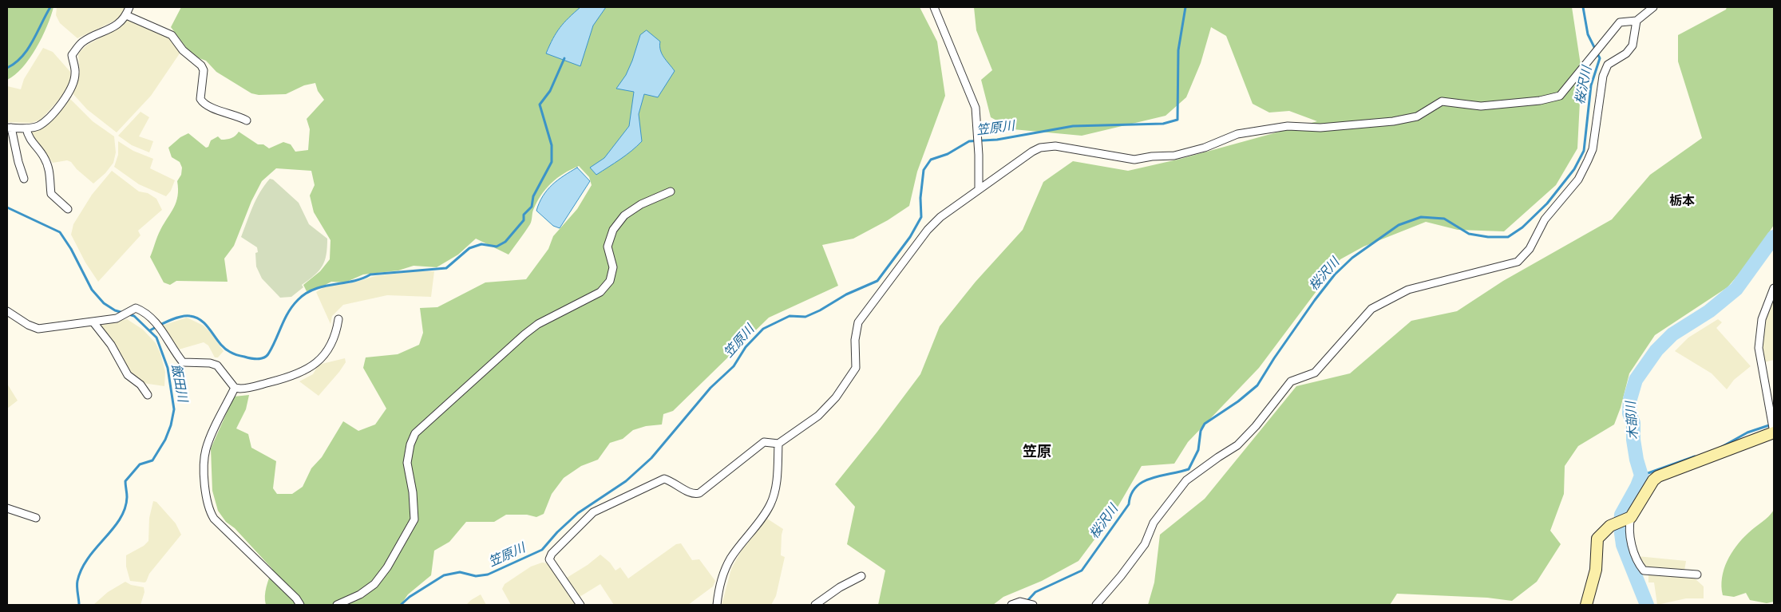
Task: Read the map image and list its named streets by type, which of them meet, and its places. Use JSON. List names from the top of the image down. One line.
{"districts":["栃本","笠原"],"water":["桜沢川","笠原川","飯田川","木部川"]}
